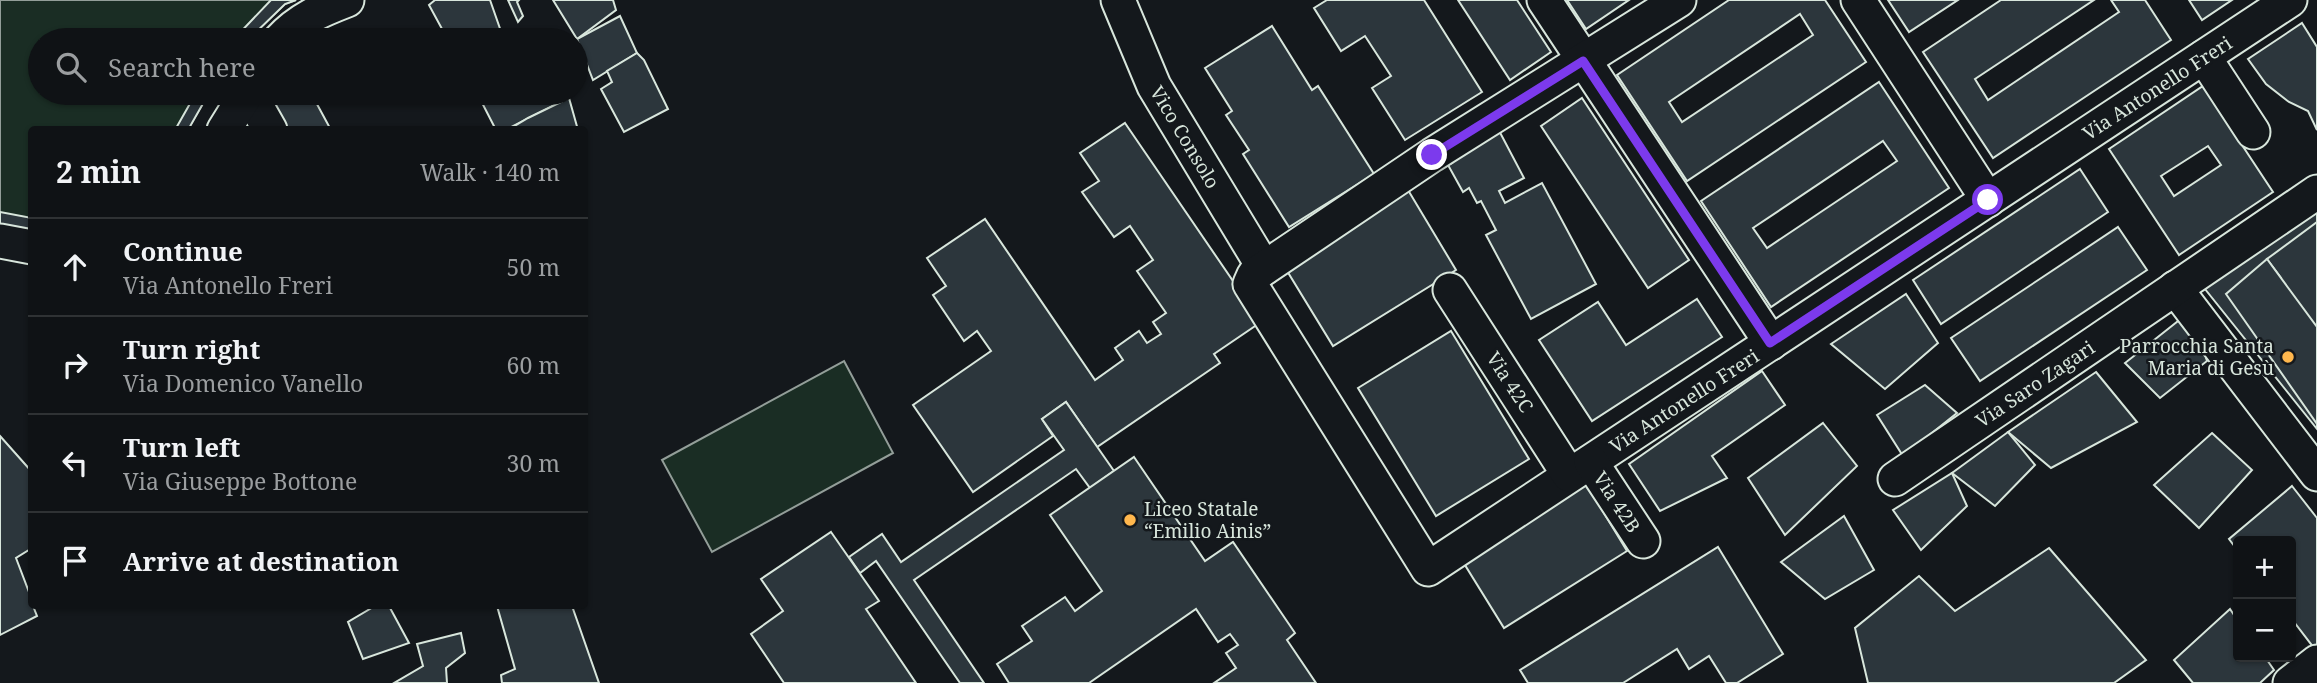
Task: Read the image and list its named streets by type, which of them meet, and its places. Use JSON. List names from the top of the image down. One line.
{"streets":{"street":["Via Antonello Freri","Vico Consolo","Via 42C","Via Saro Zagari","Via 42B"]},"crossings":[["Via Antonello Freri","Vico Consolo"],["Via Antonello Freri","Via 42C"],["Via Antonello Freri","Via 42B"],["Via 42C","Via 42B"]],"places":["Parrocchia Santa Maria di Gesù","Liceo Statale “Emilio Ainis”"],"page":{"search":"Search here","heading":["2 min","Walk · 140 m"],"list":[["Continue","Via Antonello Freri","50 m"],["Turn right","Via Domenico Vanello","60 m"],["Turn left","Via Giuseppe Bottone","30 m"],"Arrive at destination"],"map_buttons":["+","−"]}}
